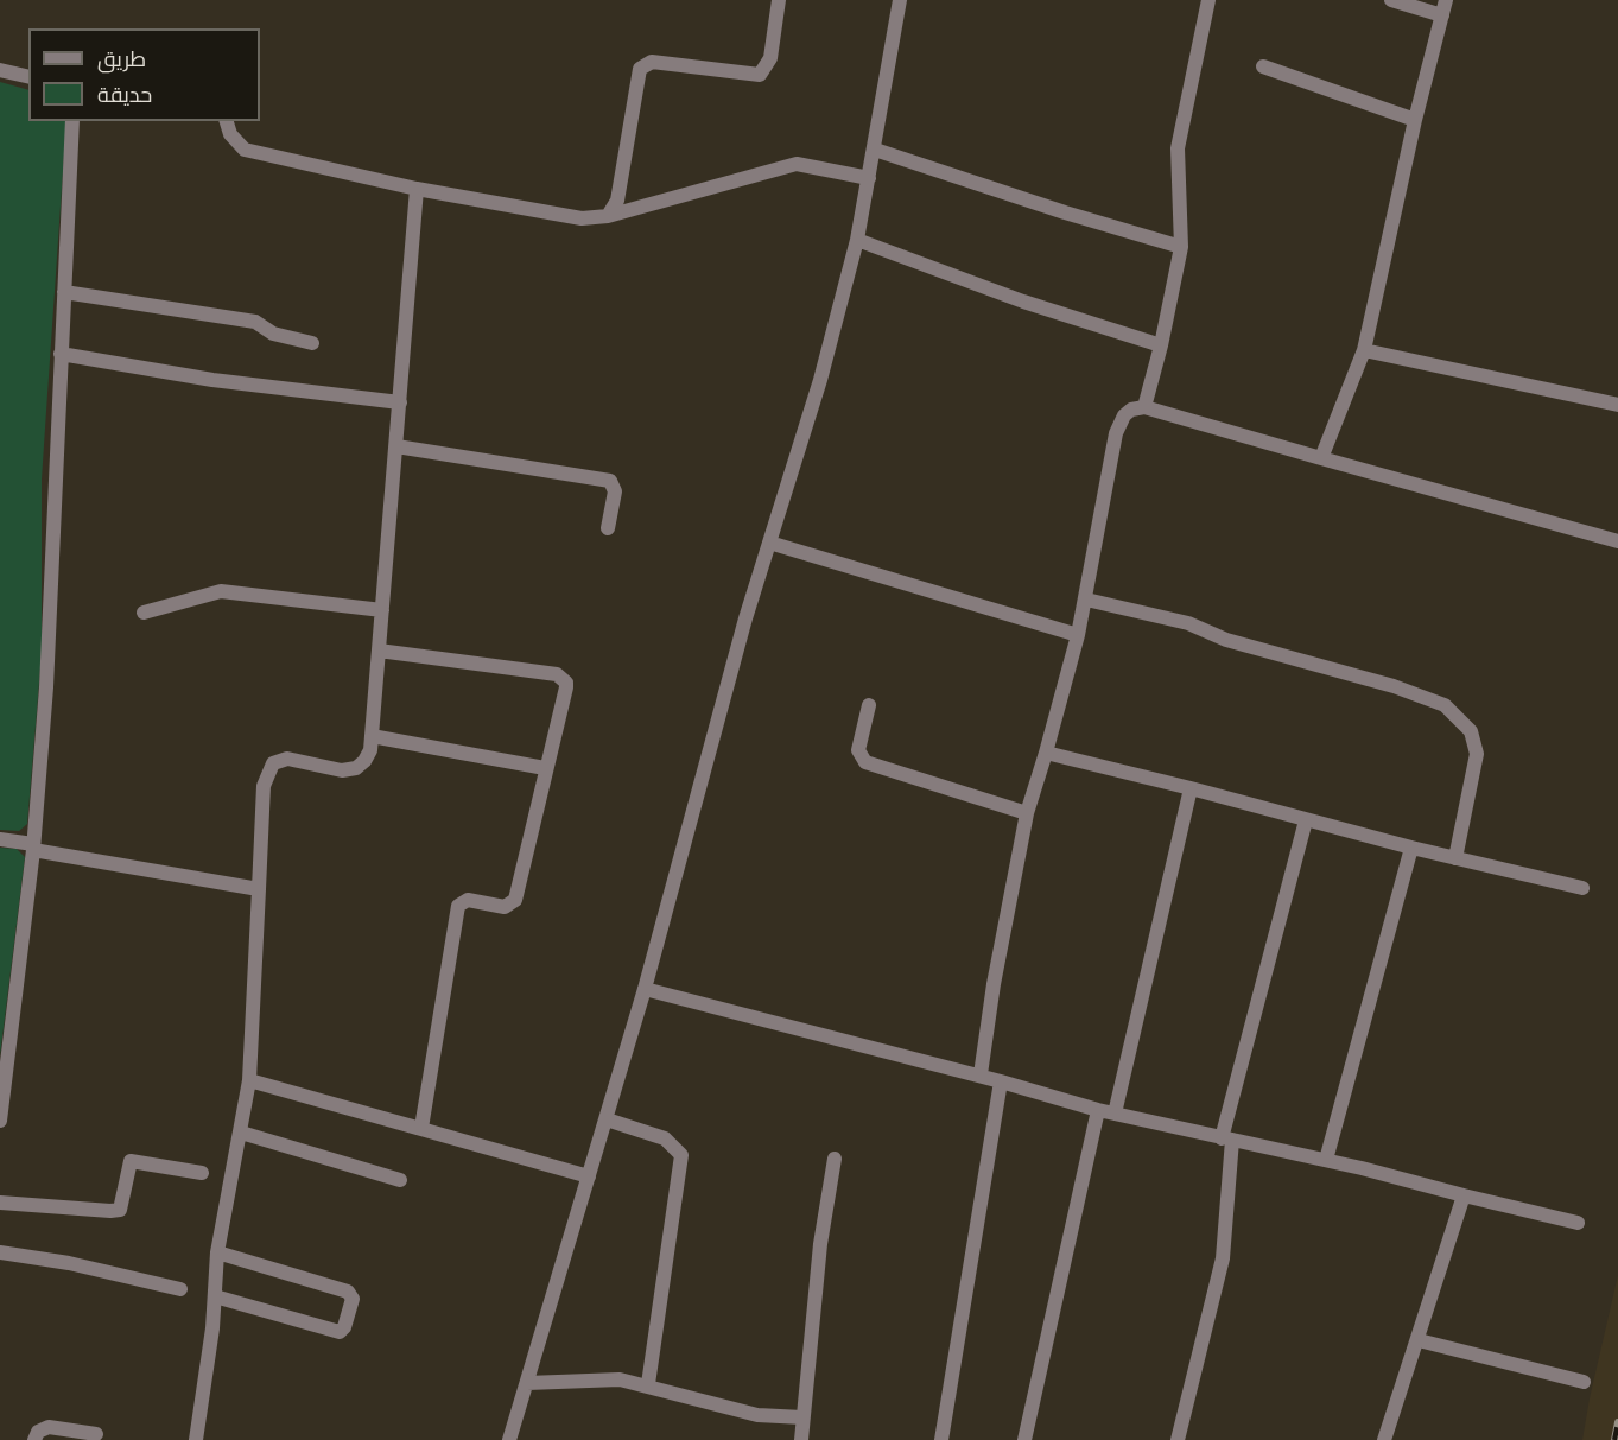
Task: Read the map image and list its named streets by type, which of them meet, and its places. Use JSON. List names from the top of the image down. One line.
{"legend":["طريق","حديقة"]}
